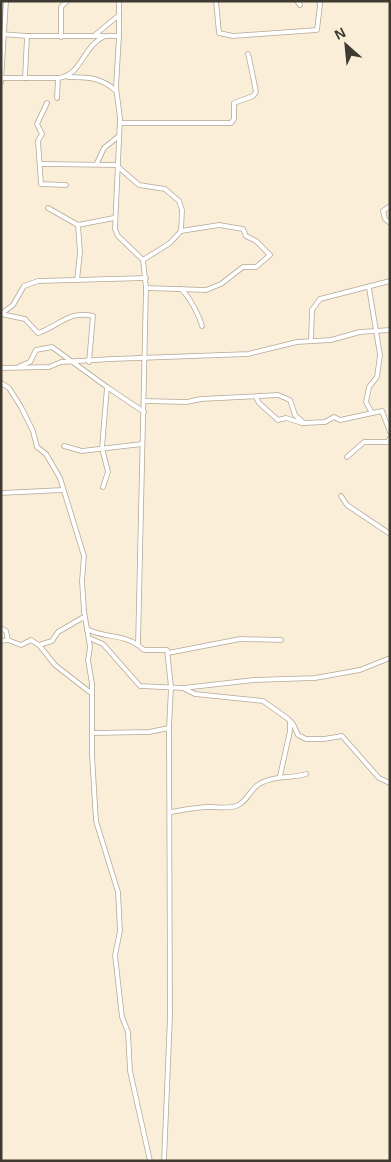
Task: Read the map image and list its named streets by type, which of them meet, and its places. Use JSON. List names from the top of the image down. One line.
{"north":"top left"}
